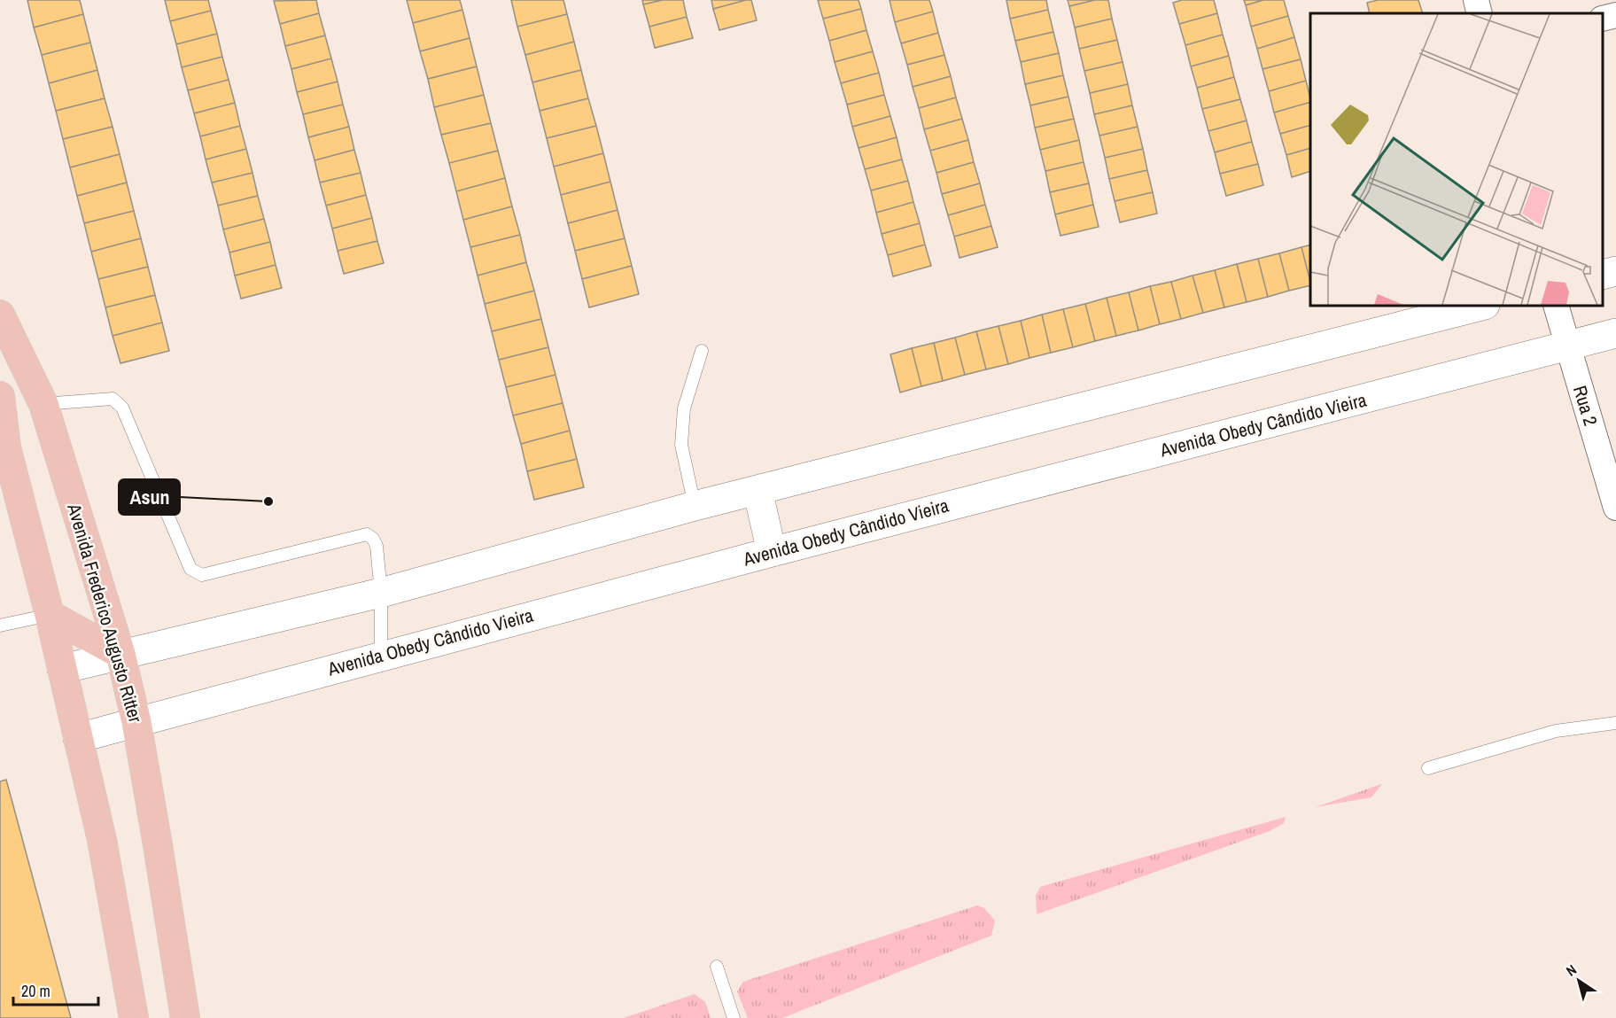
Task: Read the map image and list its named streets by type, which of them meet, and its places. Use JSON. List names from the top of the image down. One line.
{"streets":{"main road":["Avenida Obedy Cândido Vieira","Avenida Frederico Augusto Ritter"],"street":["Rua 2"]},"crossings":[["Rua 2","Avenida Obedy Cândido Vieira"],["Avenida Obedy Cândido Vieira","Avenida Frederico Augusto Ritter"]],"places":["Asun"],"scale_bar":"20 m","north":"top left"}
